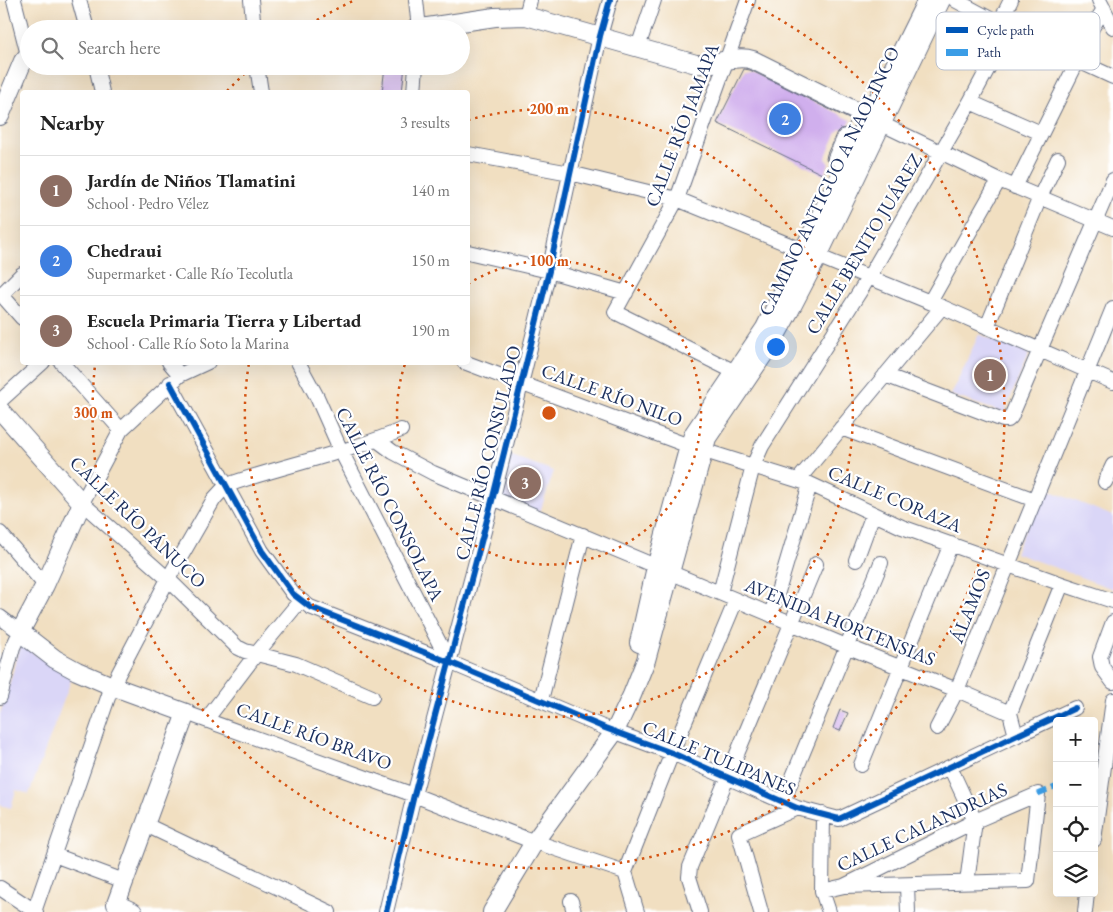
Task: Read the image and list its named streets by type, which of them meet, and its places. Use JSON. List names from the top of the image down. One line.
{"streets":{"main road":["CAMINO ANTIGUO A NAOLINCO","CALLE RÍO PÁNUCO","CALLE RÍO BRAVO"],"street":["CALLE RÍO JAMAPA","CALLE BENITO JUÁREZ","CALLE RÍO NILO","CALLE RÍO CONSULADO","CALLE CORAZA","CALLE RÍO CONSOLAPA","ÁLAMOS","AVENIDA HORTENSIAS","CALLE TULIPANES","CALLE CALANDRIAS"]},"crossings":[["CALLE RÍO JAMAPA","CAMINO ANTIGUO A NAOLINCO"],["CAMINO ANTIGUO A NAOLINCO","CALLE RÍO NILO"],["CAMINO ANTIGUO A NAOLINCO","CALLE CORAZA"],["CAMINO ANTIGUO A NAOLINCO","AVENIDA HORTENSIAS"],["CAMINO ANTIGUO A NAOLINCO","CALLE RÍO BRAVO"],["CAMINO ANTIGUO A NAOLINCO","CALLE TULIPANES"],["CALLE BENITO JUÁREZ","CALLE CORAZA"],["CALLE BENITO JUÁREZ","AVENIDA HORTENSIAS"],["CALLE RÍO NILO","CALLE RÍO CONSULADO"],["CALLE RÍO NILO","CALLE CORAZA"],["CALLE RÍO CONSULADO","CALLE RÍO CONSOLAPA"],["CALLE RÍO CONSULADO","AVENIDA HORTENSIAS"],["CALLE RÍO CONSULADO","CALLE RÍO BRAVO"],["CALLE RÍO CONSULADO","CALLE TULIPANES"],["CALLE CORAZA","ÁLAMOS"],["CALLE RÍO CONSOLAPA","CALLE TULIPANES"],["ÁLAMOS","AVENIDA HORTENSIAS"]],"legend":["Cycle path","Path"],"page":{"search":"Search here","heading":["Nearby","3 results"],"pins":["2","1","3"],"list":[{"mark":"1","name":"Jardín de Niños Tlamatini","note":"School · Pedro Vélez","value":"140 m"},{"mark":"2","name":"Chedraui","note":"Supermarket · Calle Río Tecolutla","value":"150 m"},{"mark":"3","name":"Escuela Primaria Tierra y Libertad","note":"School · Calle Río Soto la Marina","value":"190 m"}],"map_buttons":["+","−"]},"rings":["200 m","100 m","300 m"]}
